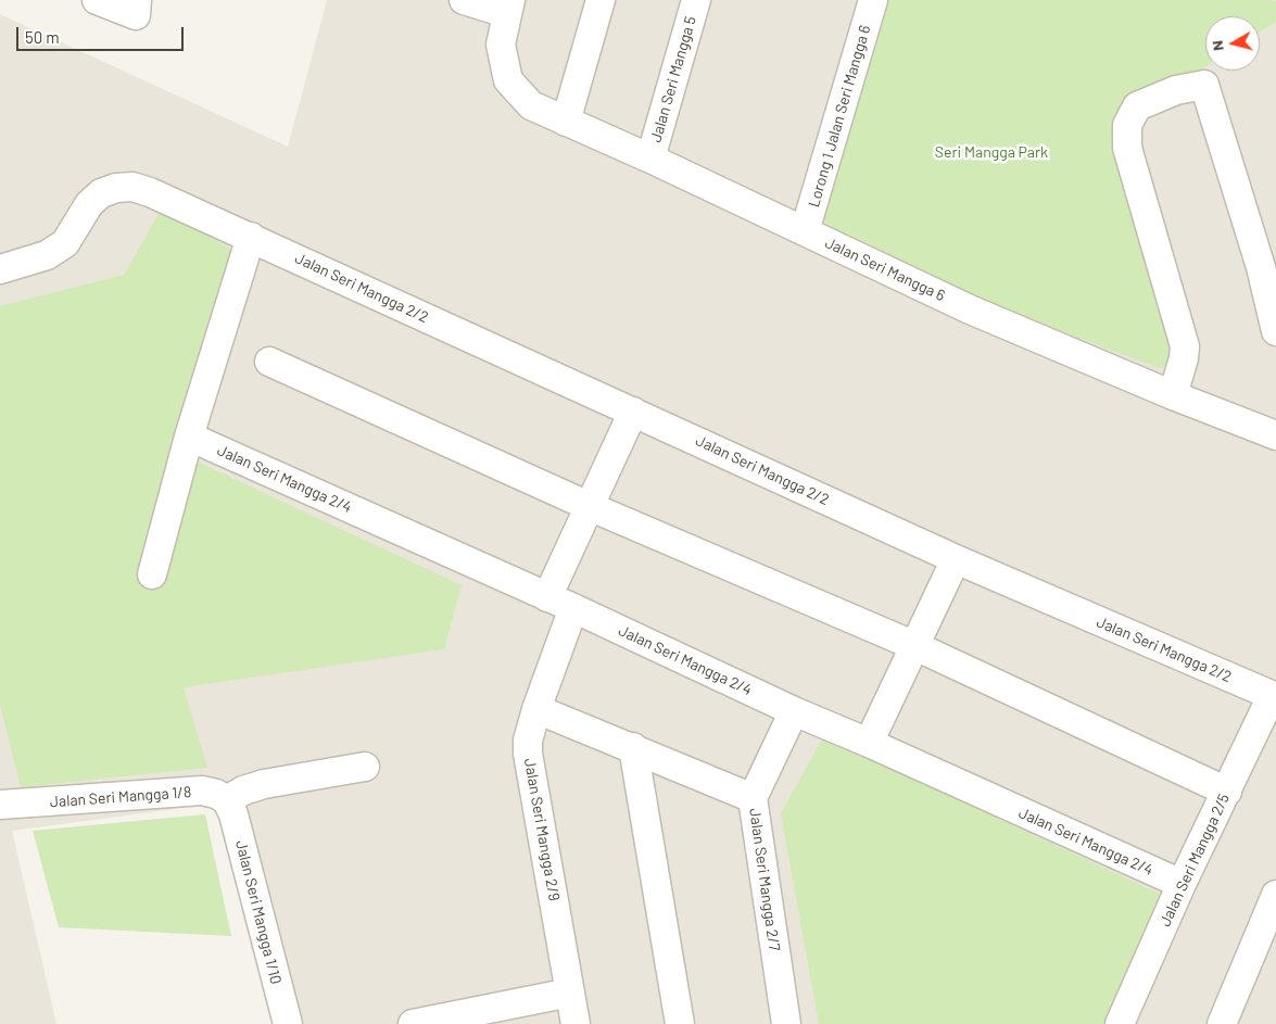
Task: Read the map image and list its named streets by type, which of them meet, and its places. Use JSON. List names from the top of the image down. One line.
{"streets":{"street":["Jalan Seri Mangga 5","Lorong 1 Jalan Seri Mangga 6","Jalan Seri Mangga 6","Jalan Seri Mangga 2/2","Jalan Seri Mangga 2/4","Jalan Seri Mangga 1/8","Jalan Seri Mangga 2/9","Jalan Seri Mangga 2/5","Jalan Seri Mangga 2/7","Jalan Seri Mangga 1/10"]},"crossings":[["Jalan Seri Mangga 5","Jalan Seri Mangga 6"],["Lorong 1 Jalan Seri Mangga 6","Jalan Seri Mangga 6"],["Jalan Seri Mangga 2/2","Jalan Seri Mangga 2/5"],["Jalan Seri Mangga 2/4","Jalan Seri Mangga 2/9"],["Jalan Seri Mangga 2/4","Jalan Seri Mangga 2/5"],["Jalan Seri Mangga 2/4","Jalan Seri Mangga 2/7"],["Jalan Seri Mangga 1/8","Jalan Seri Mangga 1/10"]],"parks":["Seri Mangga Park"],"scale_bar":"50 m","north":"left"}
